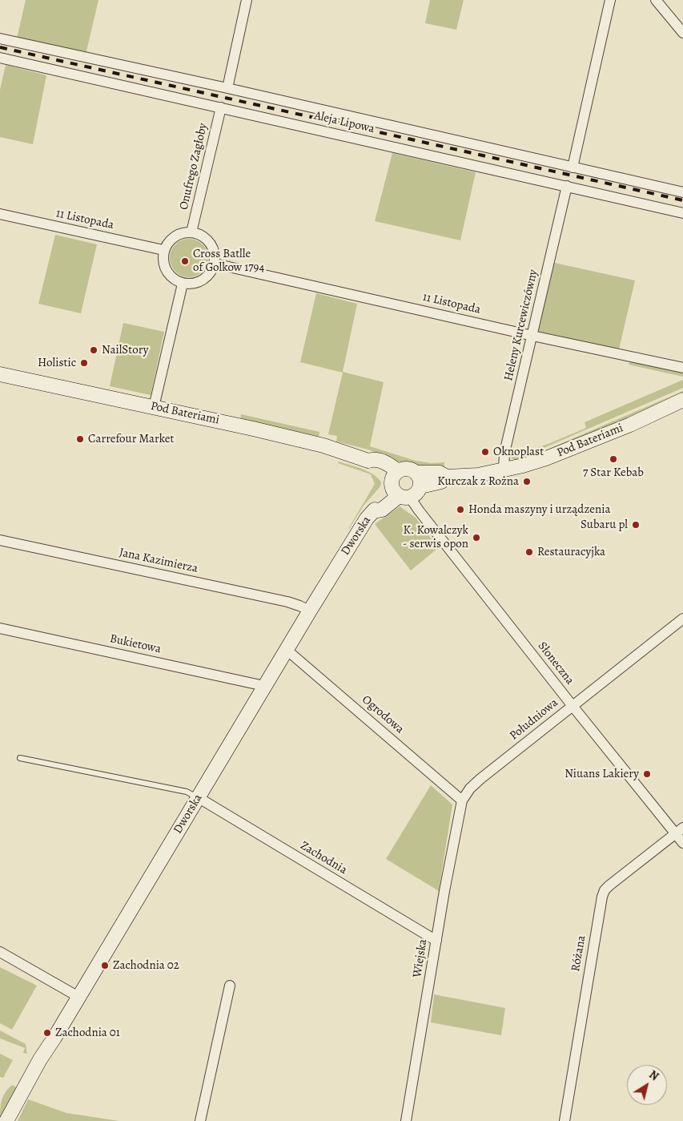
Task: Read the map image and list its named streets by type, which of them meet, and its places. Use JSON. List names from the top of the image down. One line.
{"streets":{"street":["Aleja Lipowa","Onufrego Zagłoby","11 Listopada","Heleny Kurcewiczówny","Pod Bateriami","Dworska","Jana Kazimierza","Bukietowa","Słoneczna","Ogrodowa","Południowa","Zachodnia","Różana","Wiejska"]},"crossings":[["Aleja Lipowa","Onufrego Zagłoby"],["Aleja Lipowa","Heleny Kurcewiczówny"],["Onufrego Zagłoby","11 Listopada"],["11 Listopada","Heleny Kurcewiczówny"],["Heleny Kurcewiczówny","Pod Bateriami"],["Pod Bateriami","Dworska"],["Pod Bateriami","Słoneczna"],["Dworska","Jana Kazimierza"],["Dworska","Bukietowa"],["Dworska","Słoneczna"],["Dworska","Ogrodowa"],["Dworska","Zachodnia"],["Słoneczna","Południowa"],["Słoneczna","Różana"],["Ogrodowa","Południowa"],["Ogrodowa","Wiejska"],["Południowa","Wiejska"],["Zachodnia","Wiejska"]],"places":["Cross Batlle of Golkow 1794","NailStory","Holistic","Carrefour Market","Oknoplast","7 Star Kebab","Kurczak z Rożna","Honda maszyny i urządzenia","Subaru pl","K. Kowalczyk - serwis opon","Restauracyjka","Niuans Lakiery","Zachodnia 02","Zachodnia 01"],"north":"top right"}
